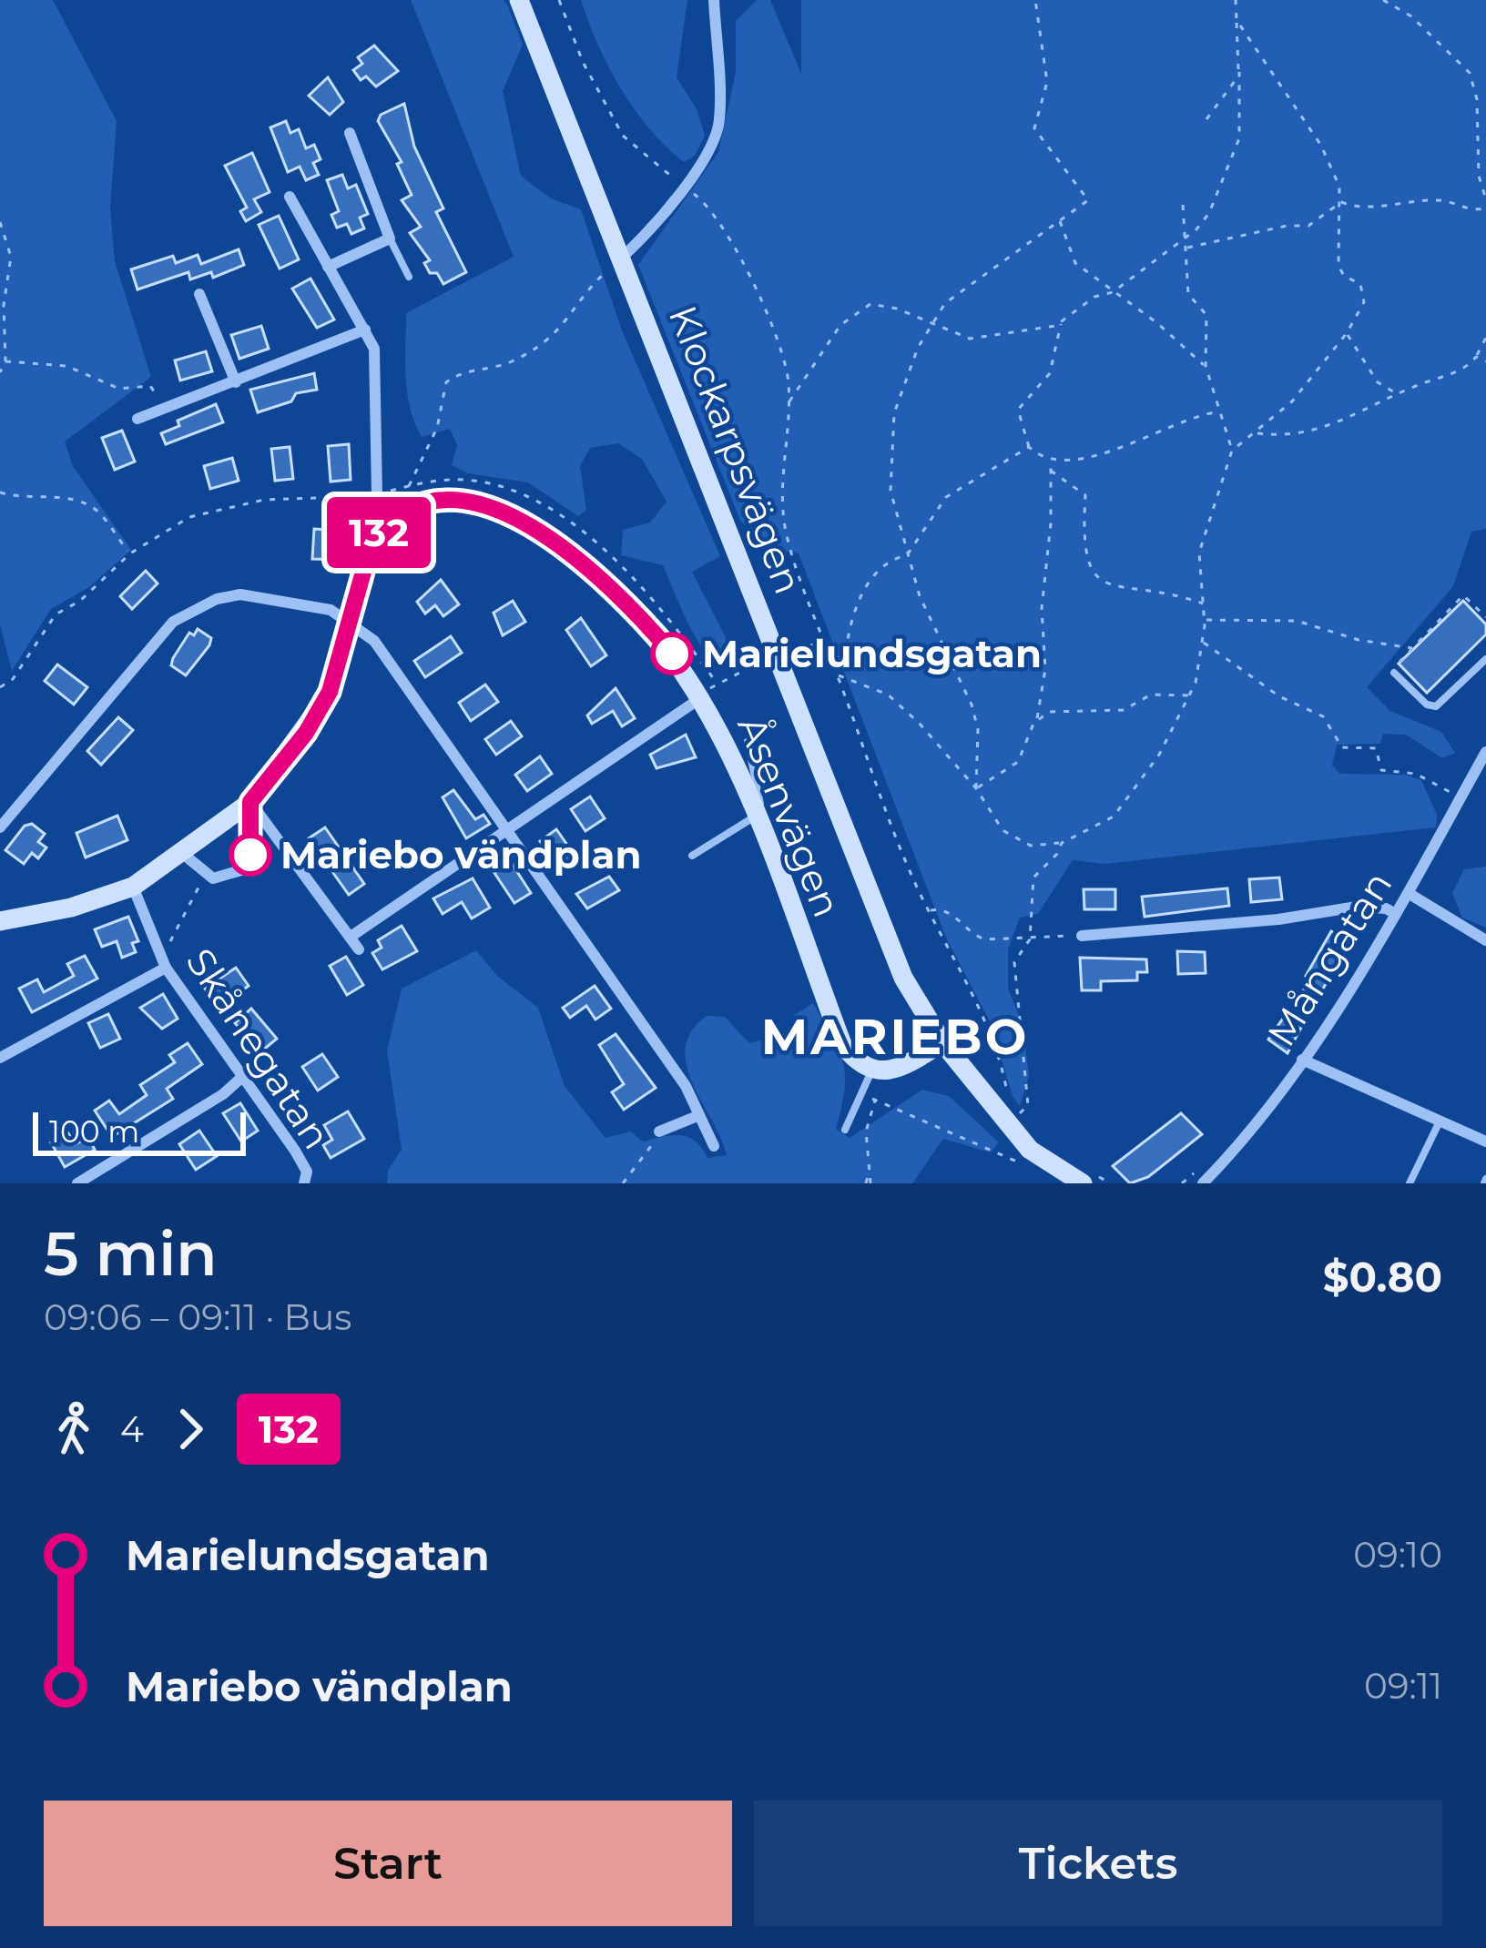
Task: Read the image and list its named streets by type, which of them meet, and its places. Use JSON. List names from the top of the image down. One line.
{"streets":{"street":["Klockarpsvägen","Åsenvägen","Mångatan","Skånegatan"]},"districts":["MARIEBO"],"places":["Marielundsgatan","Mariebo vändplan"],"lines":["bus line 132"],"scale_bar":"100 m","page":{"on_map":"132","scale":"100 m","heading":["5 min","09:06 – 09:11 · Bus","$0.80"],"legs":["4","132"],"list":[{"name":"Marielundsgatan","value":"09:10"},{"name":"Mariebo vändplan","value":"09:11"}],"buttons":["Start","Tickets"]}}
